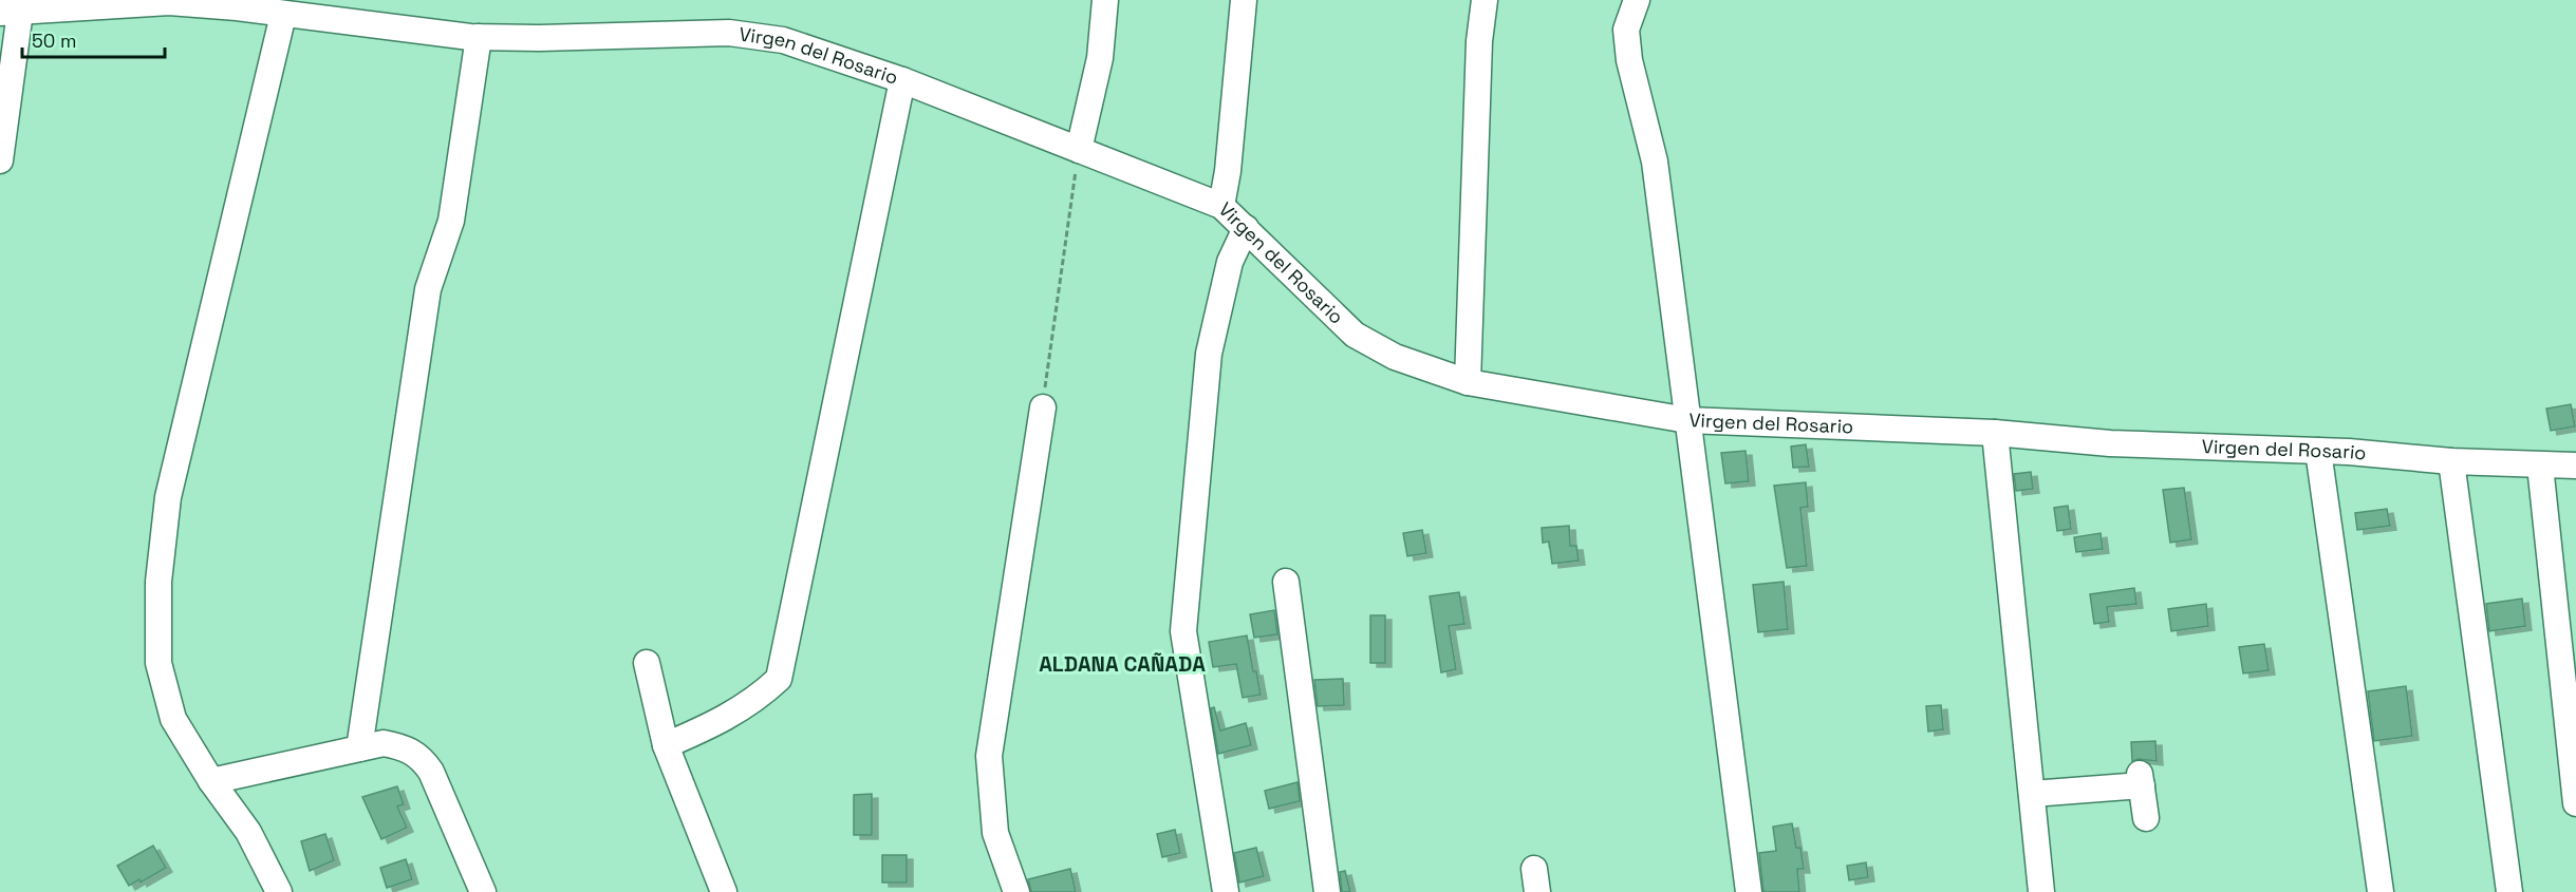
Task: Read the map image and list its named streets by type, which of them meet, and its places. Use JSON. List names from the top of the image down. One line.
{"streets":{"street":["Virgen del Rosario"]},"districts":["ALDANA CAÑADA"],"scale_bar":"50 m"}
